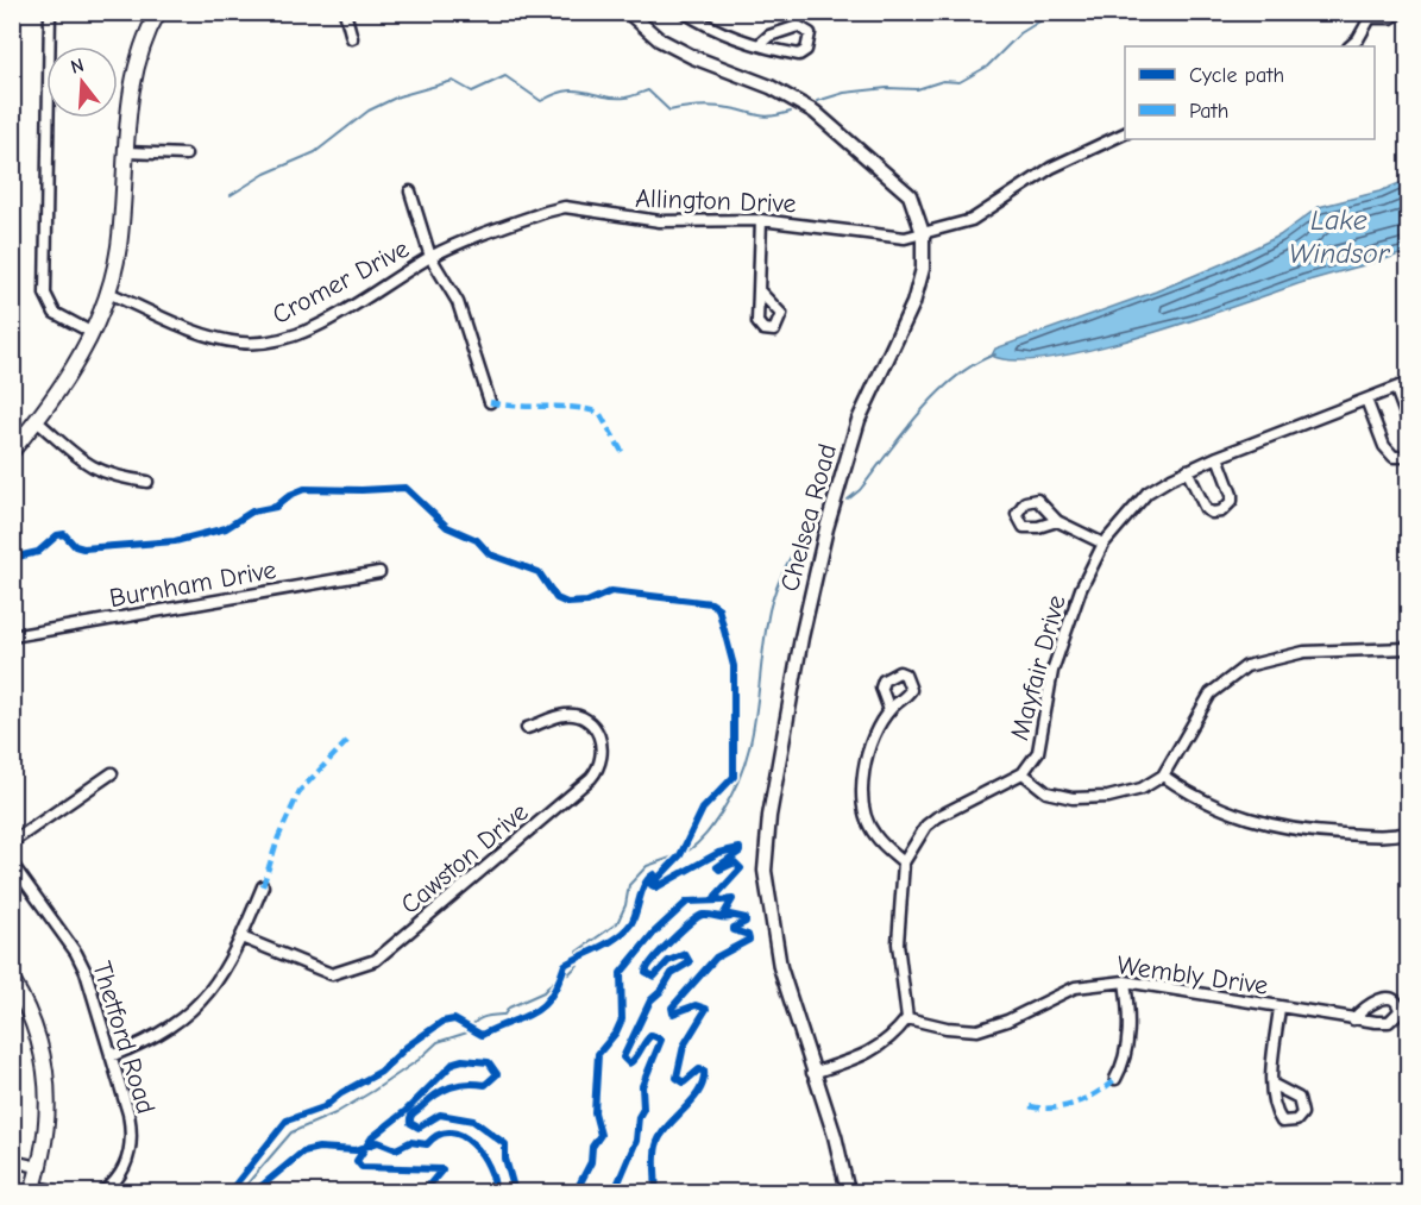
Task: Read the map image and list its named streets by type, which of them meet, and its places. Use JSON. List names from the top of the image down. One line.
{"streets":{"street":["Allington Drive","Cromer Drive","Chelsea Road","Burnham Drive","Mayfair Drive","Cawston Drive","Wembly Drive","Thetford Road"]},"crossings":[["Allington Drive","Cromer Drive"],["Allington Drive","Chelsea Road"],["Mayfair Drive","Wembly Drive"]],"water":["Lake Windsor"],"legend":["Cycle path","Path"],"north":"top"}
